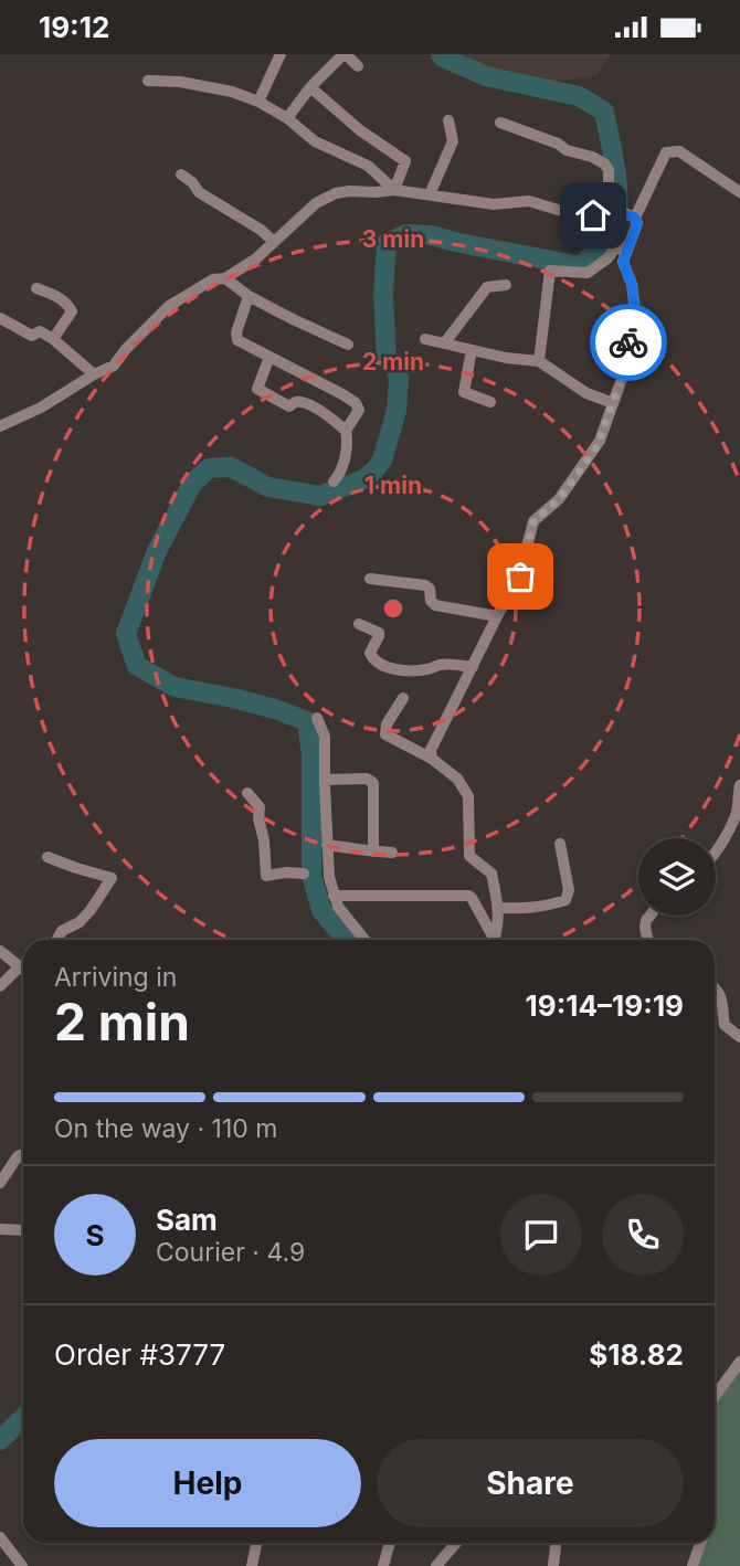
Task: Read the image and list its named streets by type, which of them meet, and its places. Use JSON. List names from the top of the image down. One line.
{"page":{"status":"19:12","heading":["2 min","Arriving in","19:14–19:19"],"panel":["Sam","Courier · 4.9","Order #3777","$18.82"],"bar":"On the way · 110 m","round":"S","buttons":["Help","Share"]},"rings":["3 min","2 min","1 min"]}
